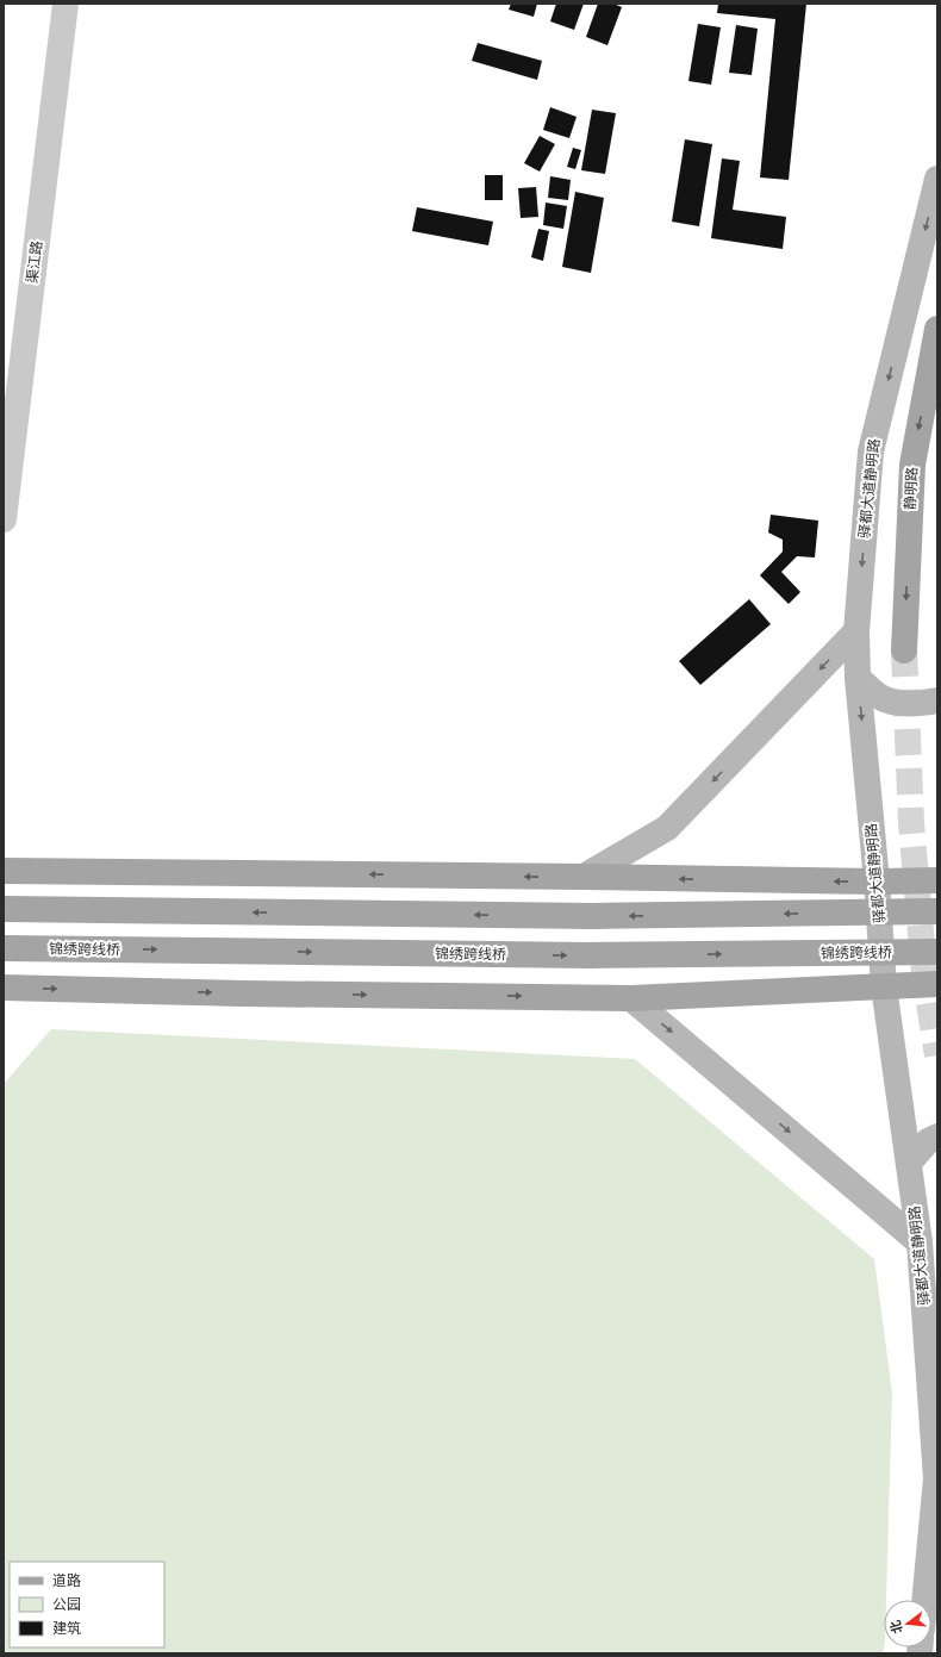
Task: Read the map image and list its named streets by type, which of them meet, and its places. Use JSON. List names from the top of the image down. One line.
{"streets":{"main road":["静明路","锦绣跨线桥"],"street":["渠江路","驿都大道静明路"]},"one_way":["驿都大道静明路","静明路"],"legend":["道路","公园","建筑"],"north":"left"}
